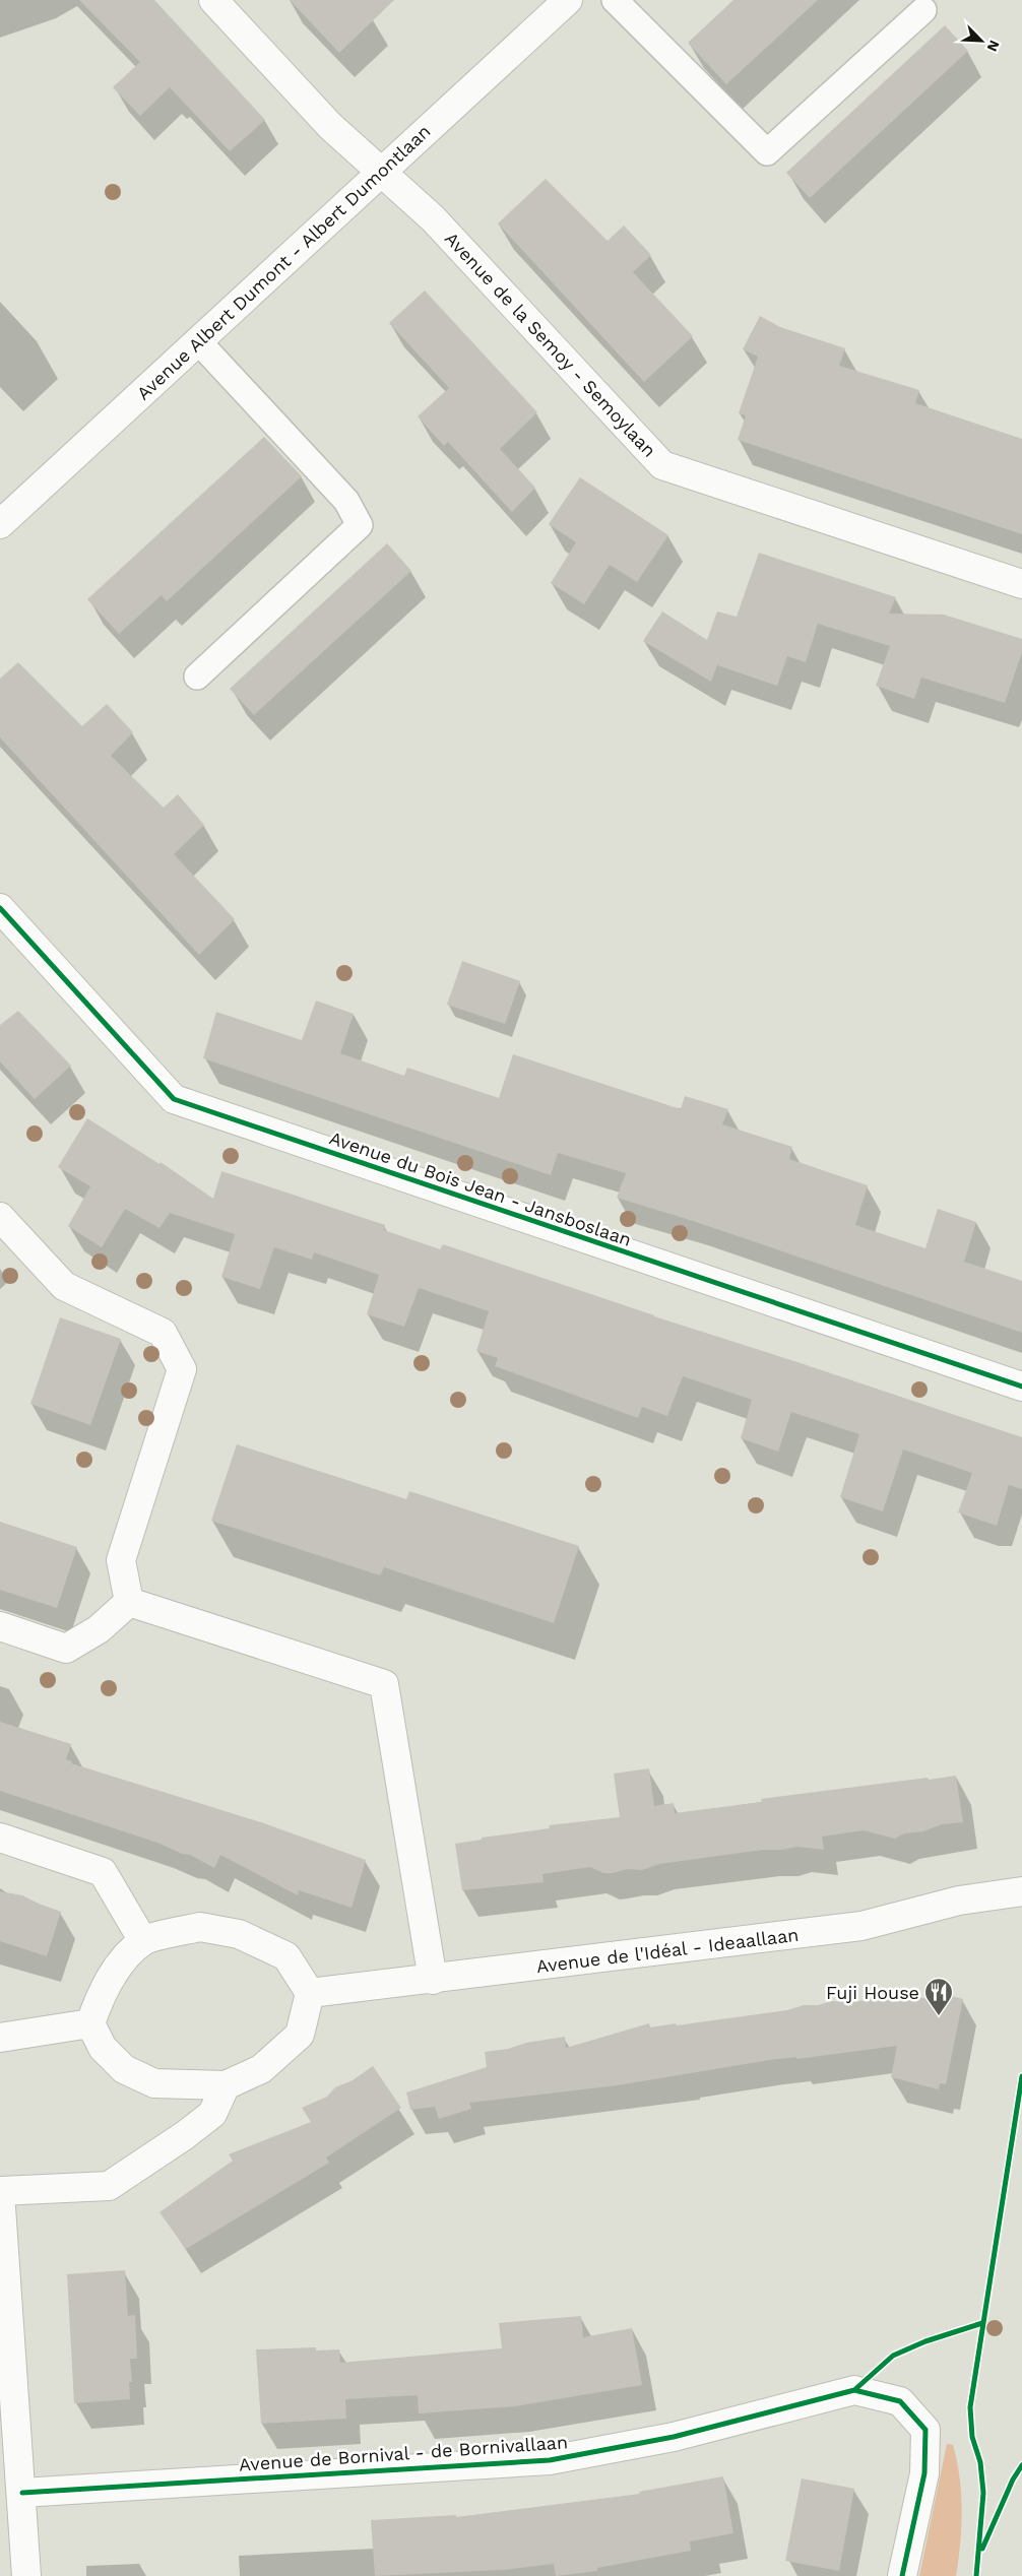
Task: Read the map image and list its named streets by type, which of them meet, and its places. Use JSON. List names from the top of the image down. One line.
{"streets":{"street":["Avenue Albert Dumont - Albert Dumontlaan","Avenue de la Semoy - Semoylaan","Avenue du Bois Jean - Jansboslaan","Avenue de l'Idéal - Ideaallaan","Avenue de Bornival - de Bornivallaan"]},"crossings":[["Avenue Albert Dumont - Albert Dumontlaan","Avenue de la Semoy - Semoylaan"]],"places":{"restaurant":["Fuji House"]},"north":"bottom right"}
